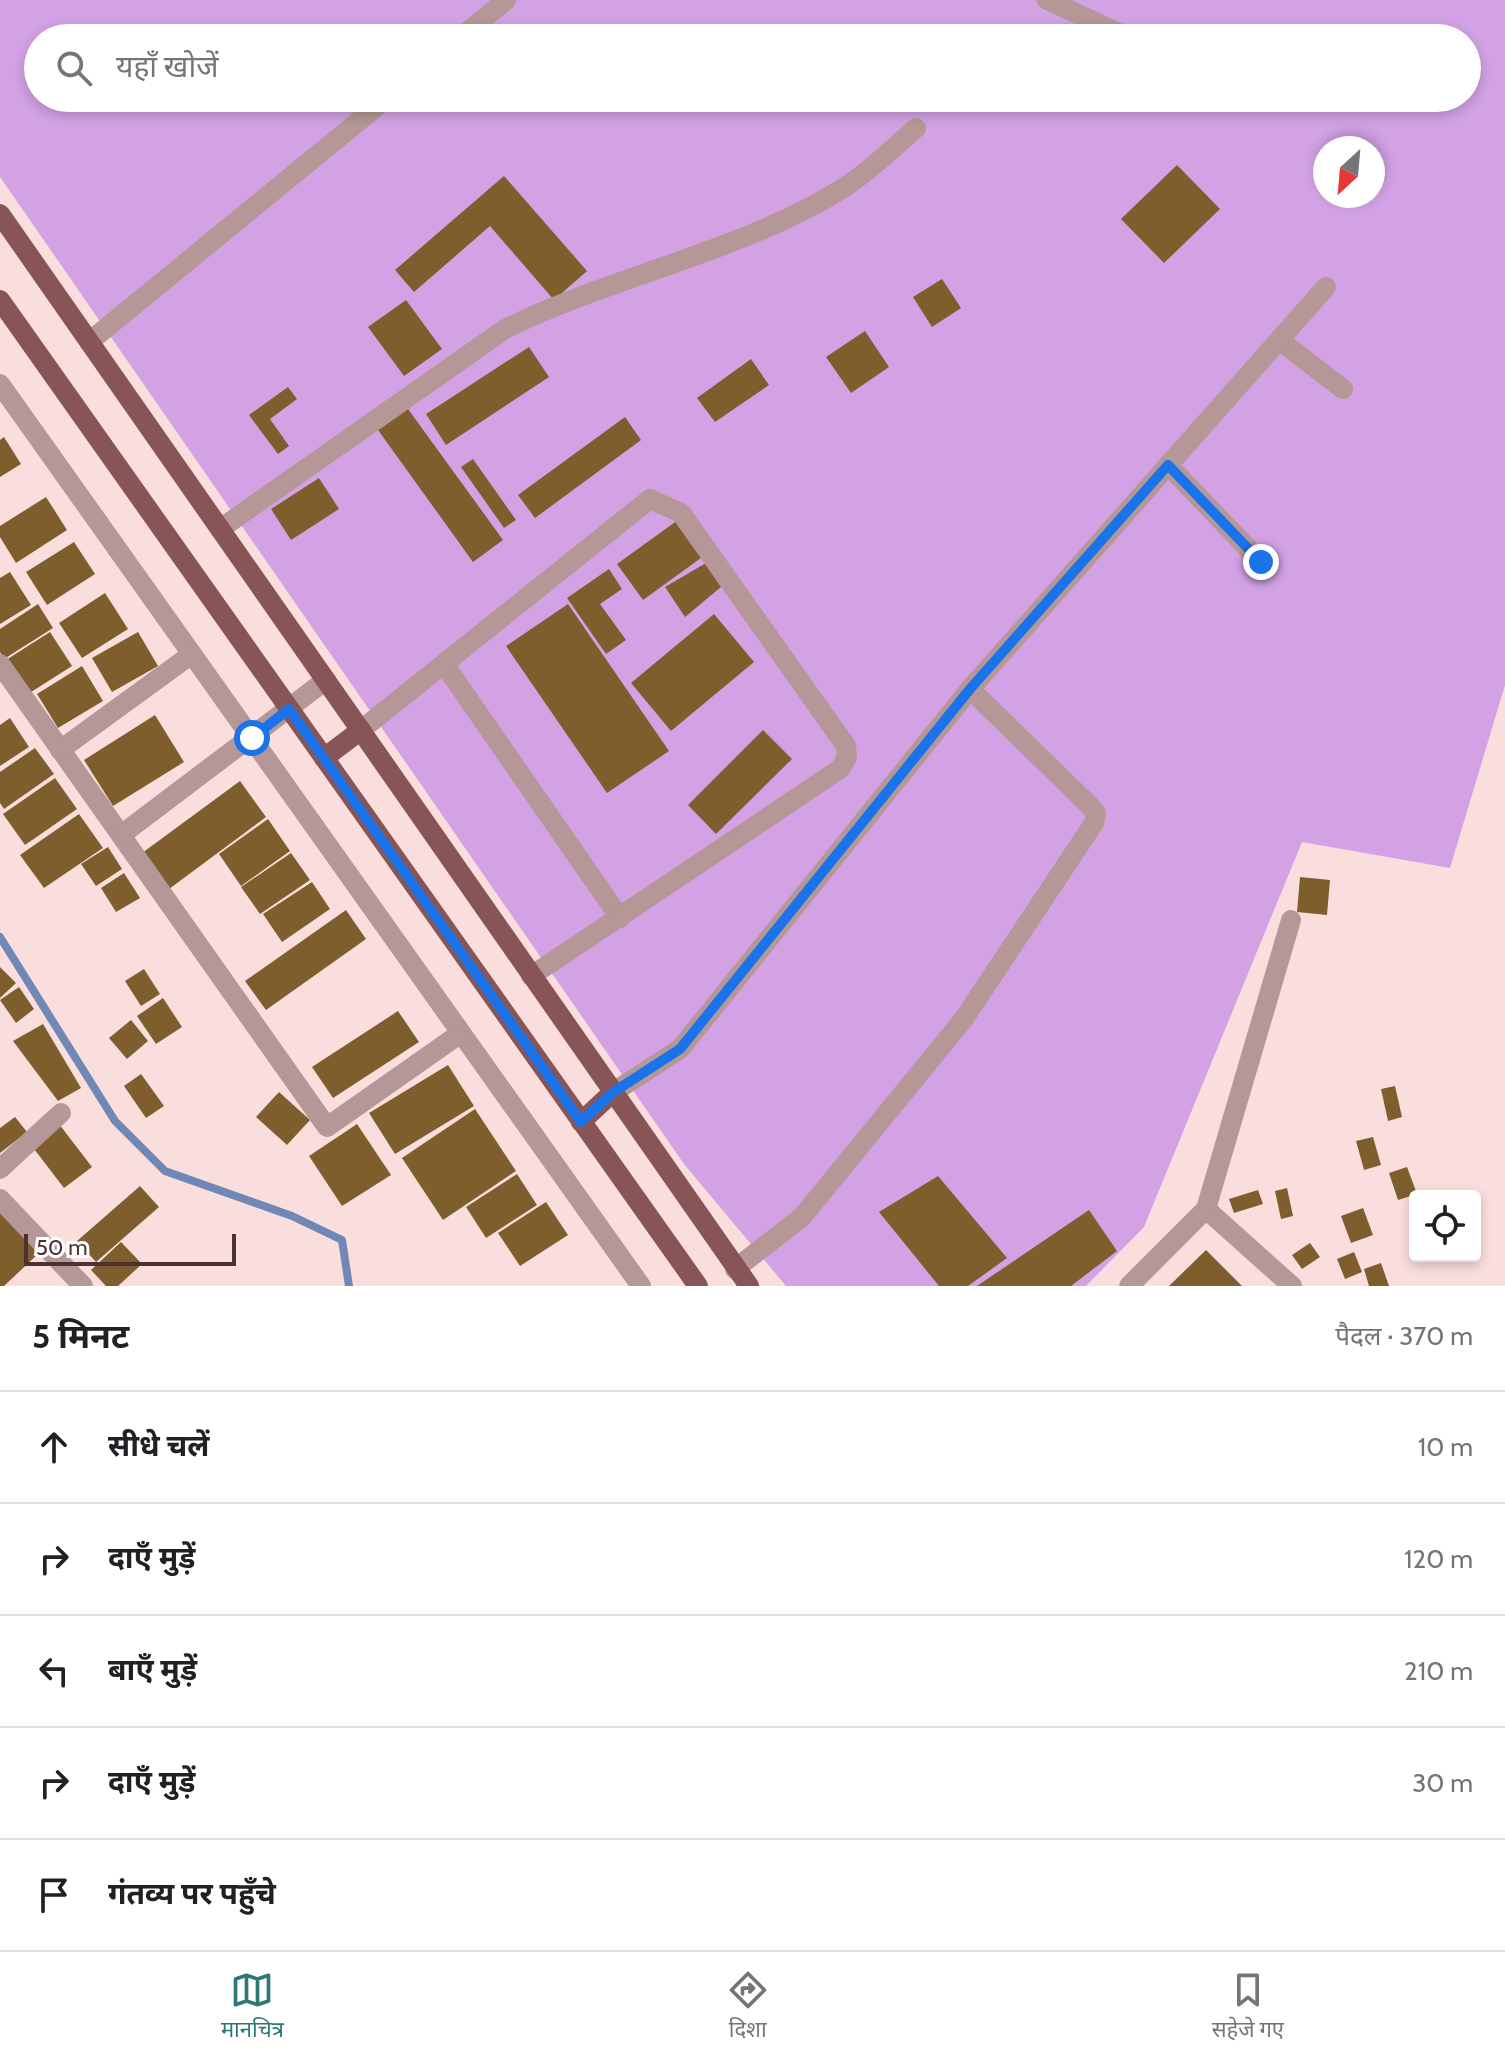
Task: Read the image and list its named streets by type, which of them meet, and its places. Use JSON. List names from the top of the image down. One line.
{"scale_bar":"50 m","north":"bottom left","page":{"search":"यहाँ खोजें","scale":"50 m","heading":["5 मिनट","पैदल · 370 m"],"list":[["सीधे चलें","10 m"],["दाएँ मुड़ें","120 m"],["बाएँ मुड़ें","210 m"],["दाएँ मुड़ें","30 m"],"गंतव्य पर पहुँचे"],"nav":["मानचित्र","दिशा","सहेजे गए"]}}
